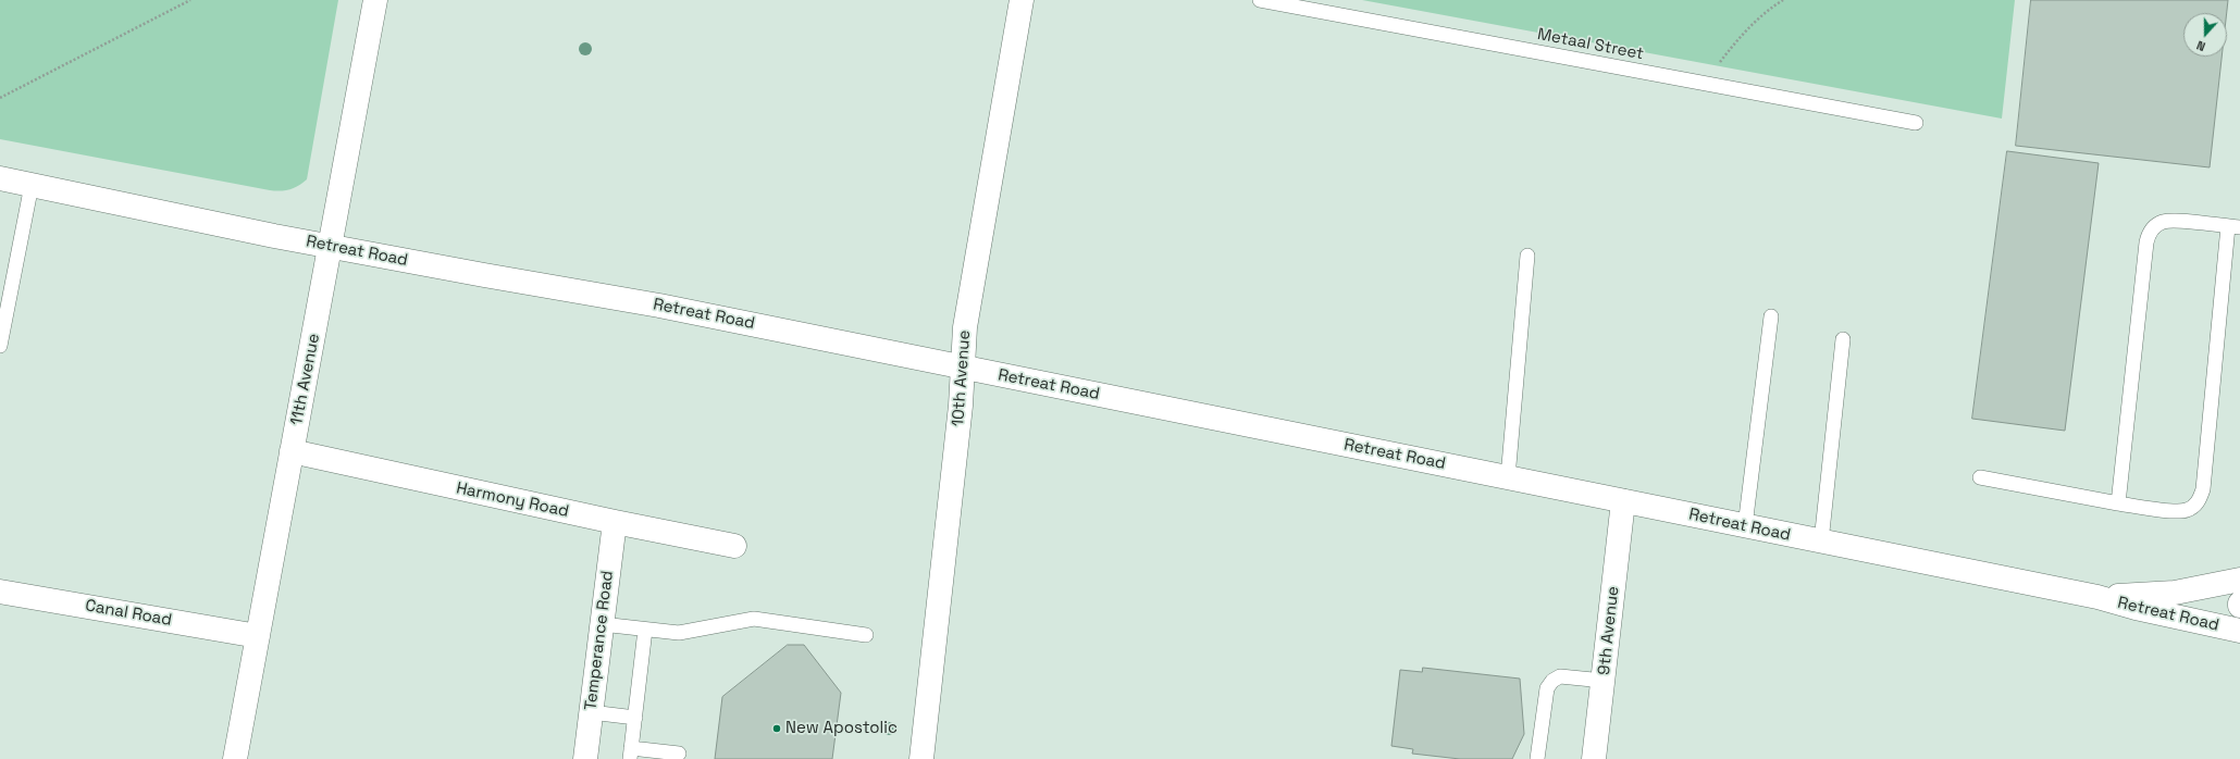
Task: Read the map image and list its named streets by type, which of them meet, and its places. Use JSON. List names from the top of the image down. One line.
{"streets":{"street":["Retreat Road","10th Avenue","11th Avenue","Harmony Road","Canal Road","9th Avenue","Temperance Road"],"lane":["Metaal Street"]},"crossings":[["Retreat Road","10th Avenue"],["Retreat Road","11th Avenue"],["Retreat Road","9th Avenue"],["11th Avenue","Harmony Road"],["11th Avenue","Canal Road"],["Harmony Road","Temperance Road"]],"places":["New Apostolic"],"north":"bottom"}
